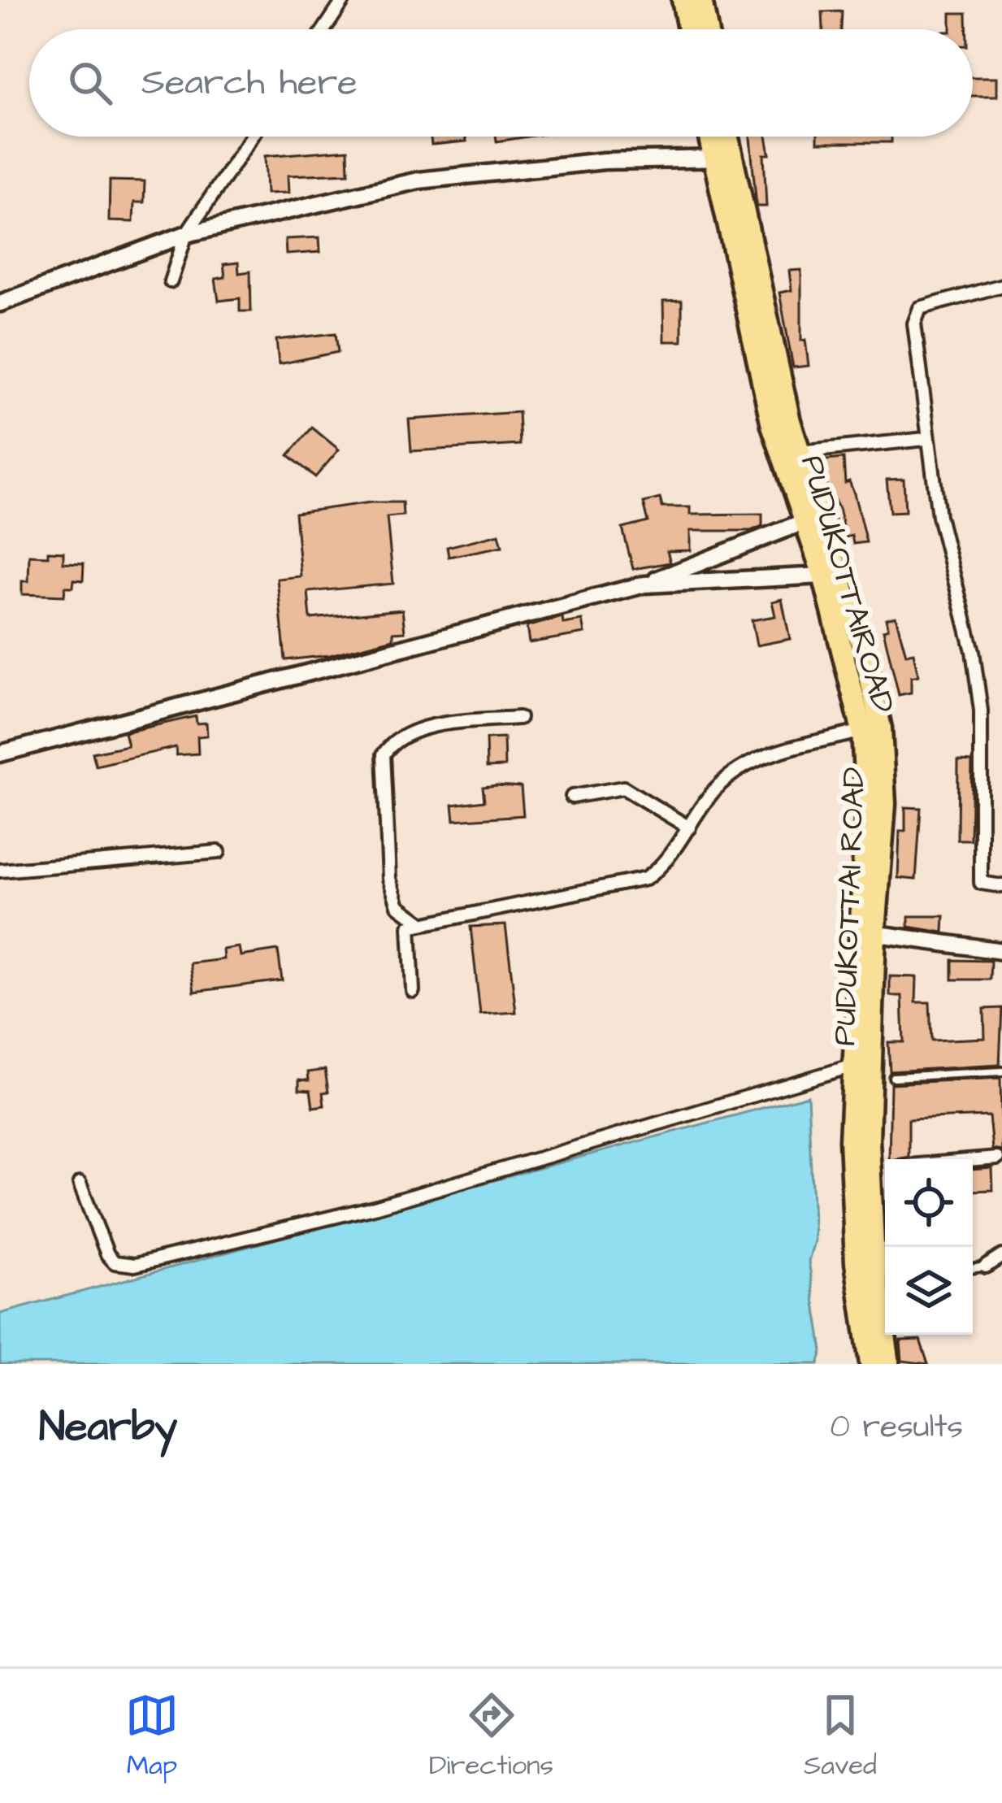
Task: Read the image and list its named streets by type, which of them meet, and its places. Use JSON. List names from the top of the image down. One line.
{"streets":{"highway":["PUDUKOTTAIROAD","PUDUKOTTAI ROAD"]},"crossings":[["PUDUKOTTAIROAD","PUDUKOTTAI ROAD"]],"page":{"search":"Search here","heading":["Nearby","0 results"],"nav":["Map","Directions","Saved"]}}
